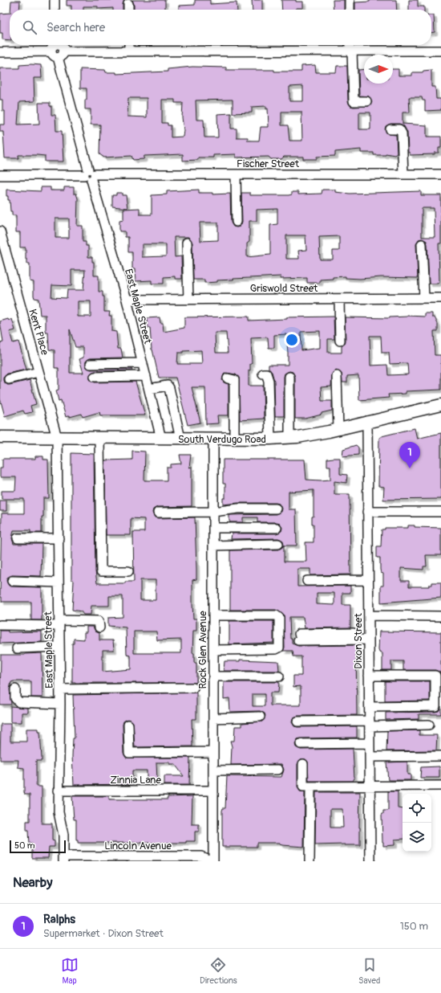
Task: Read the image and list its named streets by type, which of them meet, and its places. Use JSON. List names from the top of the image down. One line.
{"streets":{"main road":["South Verdugo Road"],"street":["Fischer Street","Griswold Street","East Maple Street","Kent Place","Dixon Street","Rock Glen Avenue","Zinnia Lane","Lincoln Avenue"]},"crossings":[["Fischer Street","East Maple Street"],["Griswold Street","East Maple Street"],["East Maple Street","Kent Place"],["East Maple Street","South Verdugo Road"],["East Maple Street","Zinnia Lane"],["East Maple Street","Lincoln Avenue"],["Kent Place","South Verdugo Road"],["South Verdugo Road","Dixon Street"],["South Verdugo Road","Rock Glen Avenue"],["Rock Glen Avenue","Zinnia Lane"],["Rock Glen Avenue","Lincoln Avenue"]],"scale_bar":"50 m","north":"right","page":{"search":"Search here","pins":"1","scale":"50 m","heading":"Nearby","list":[{"mark":"1","name":"Ralphs","note":"Supermarket · Dixon Street","value":"150 m"}],"nav":["Map","Directions","Saved"]}}
